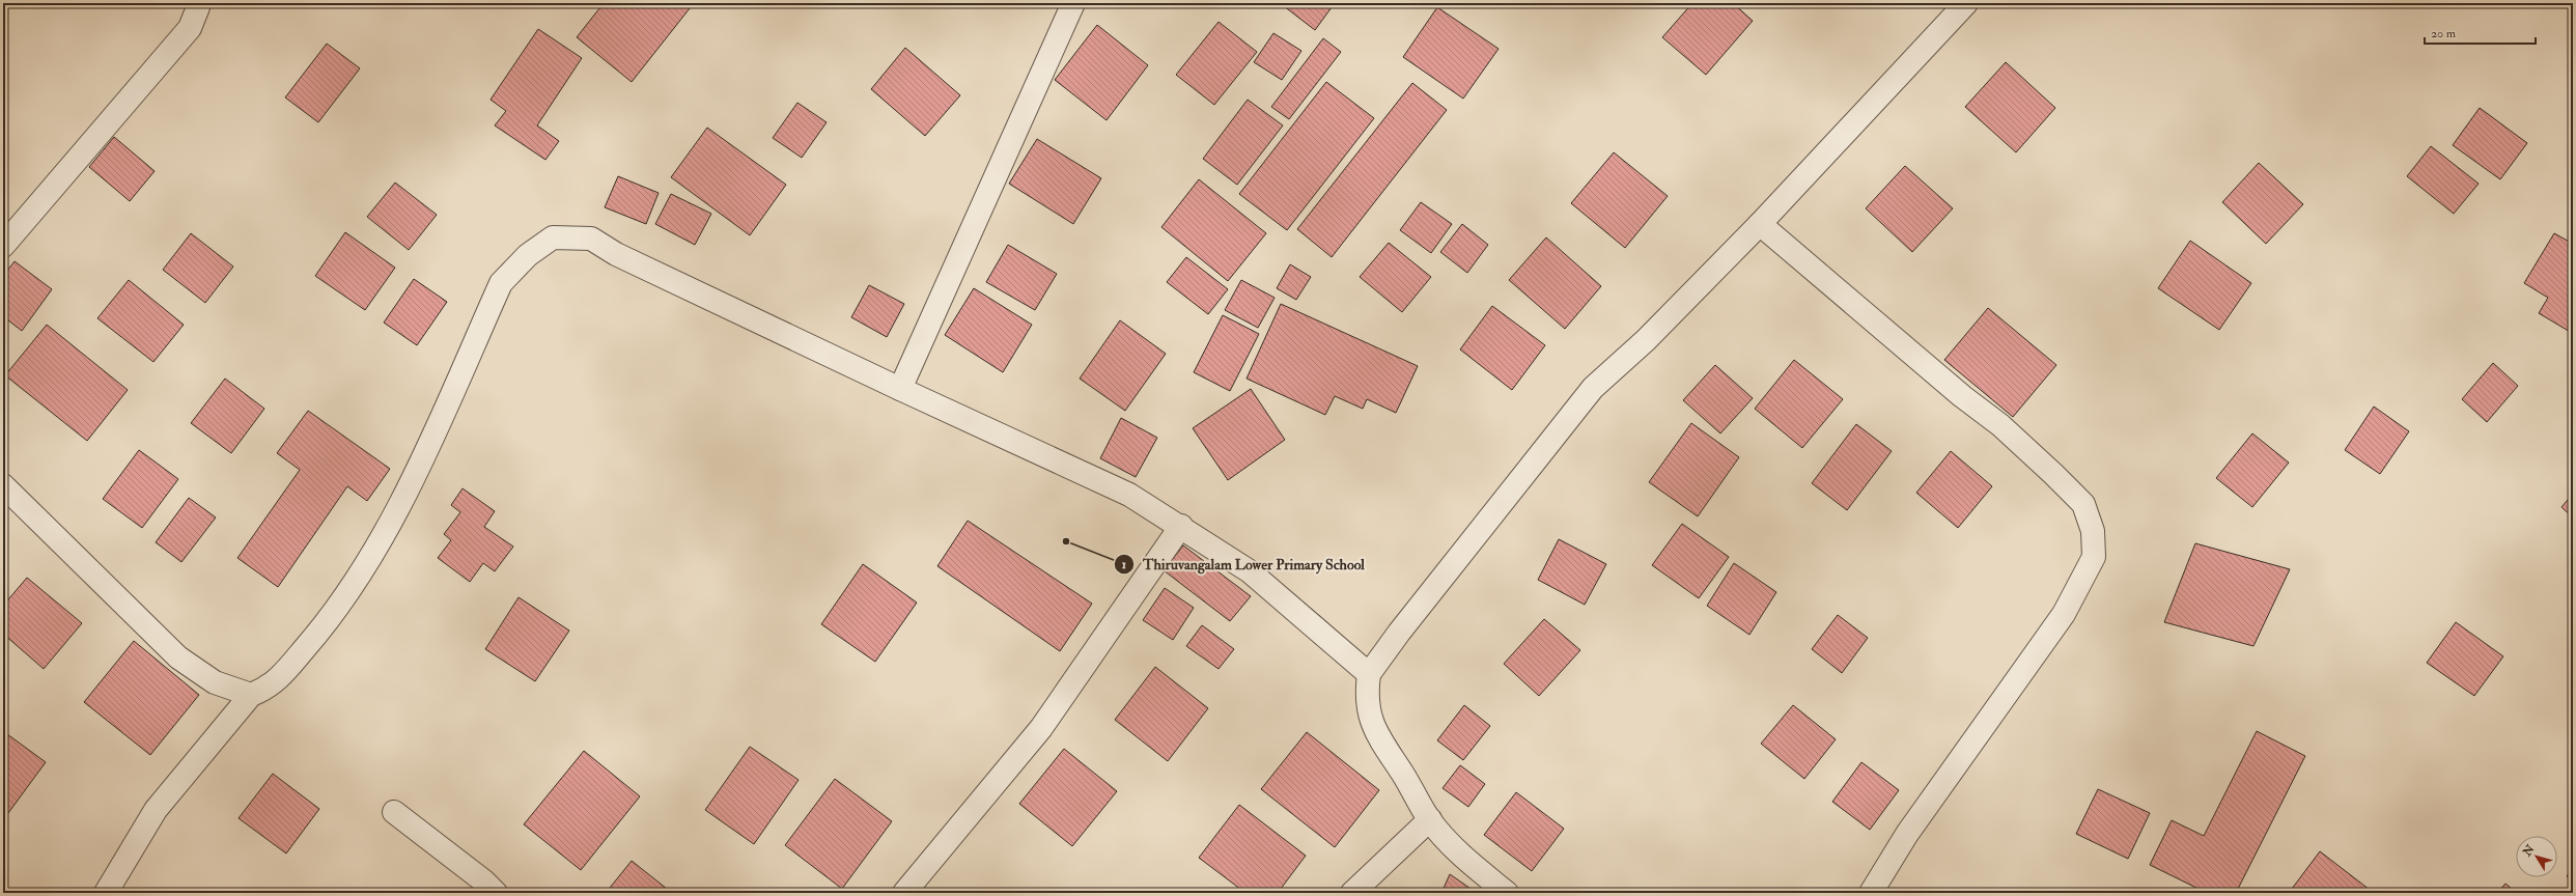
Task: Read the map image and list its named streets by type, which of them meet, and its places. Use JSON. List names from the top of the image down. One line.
{"places":["Thiruvangalam Lower Primary School"],"scale_bar":"20 m","north":"top left"}
